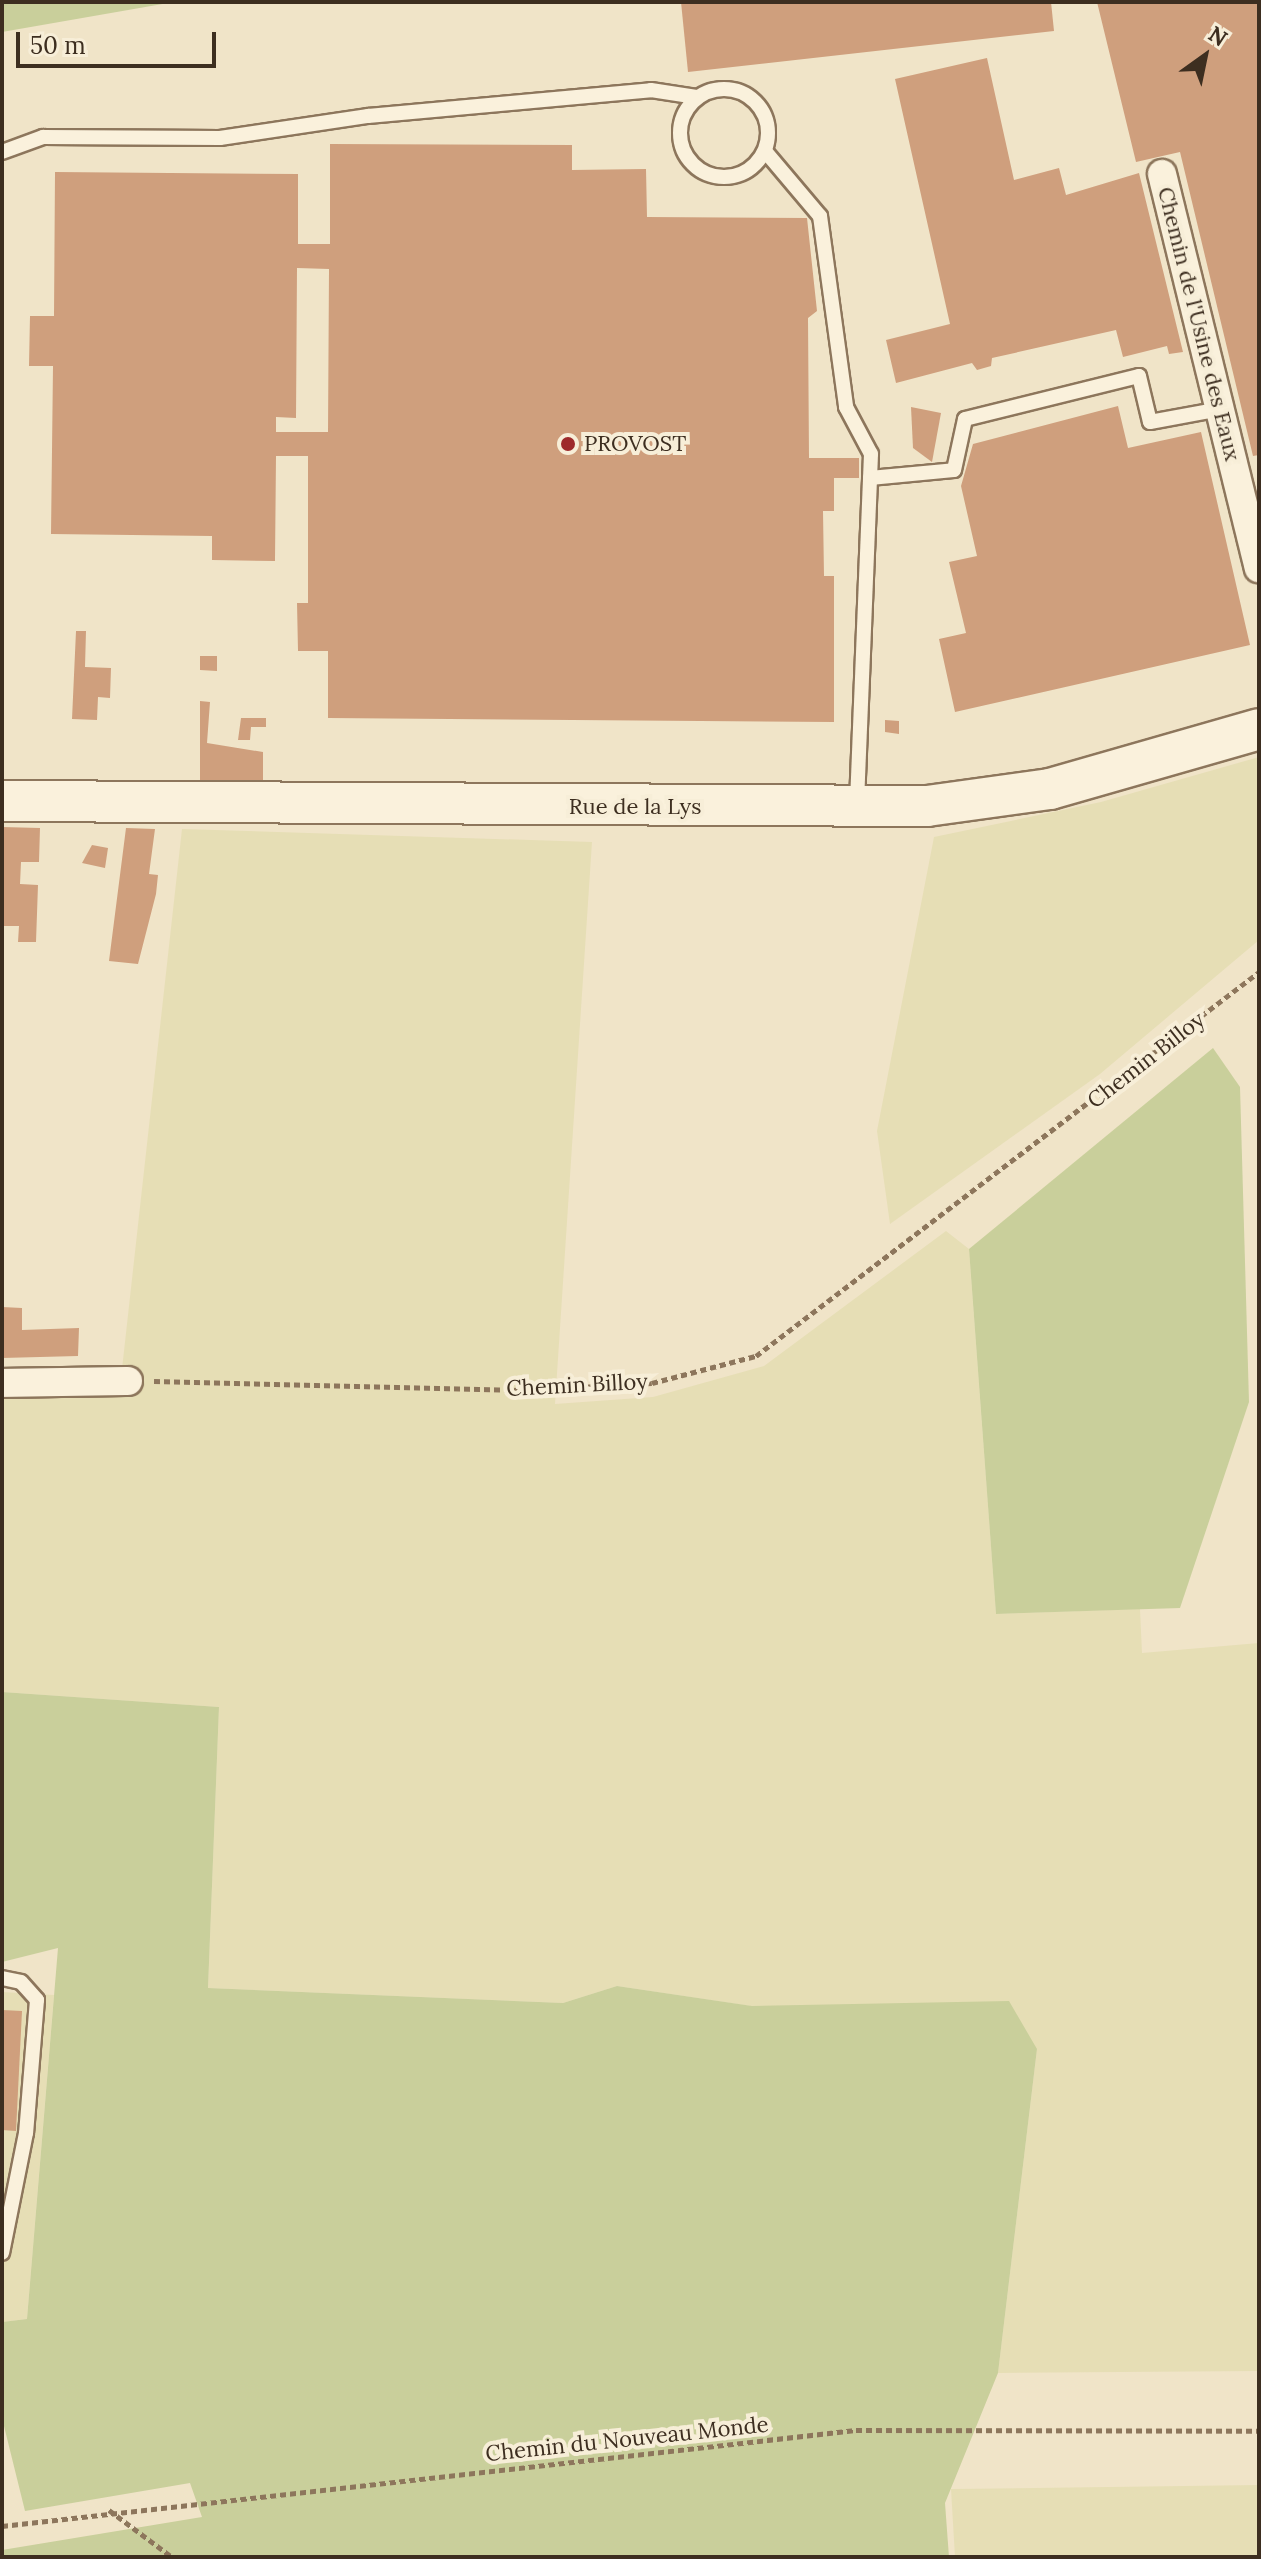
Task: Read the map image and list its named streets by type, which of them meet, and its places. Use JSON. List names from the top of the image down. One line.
{"streets":{"main road":["Rue de la Lys"],"street":["Chemin de l'Usine des Eaux"],"path":["Chemin Billoy","Chemin du Nouveau Monde"]},"places":["PROVOST"],"scale_bar":"50 m","north":"top right"}
